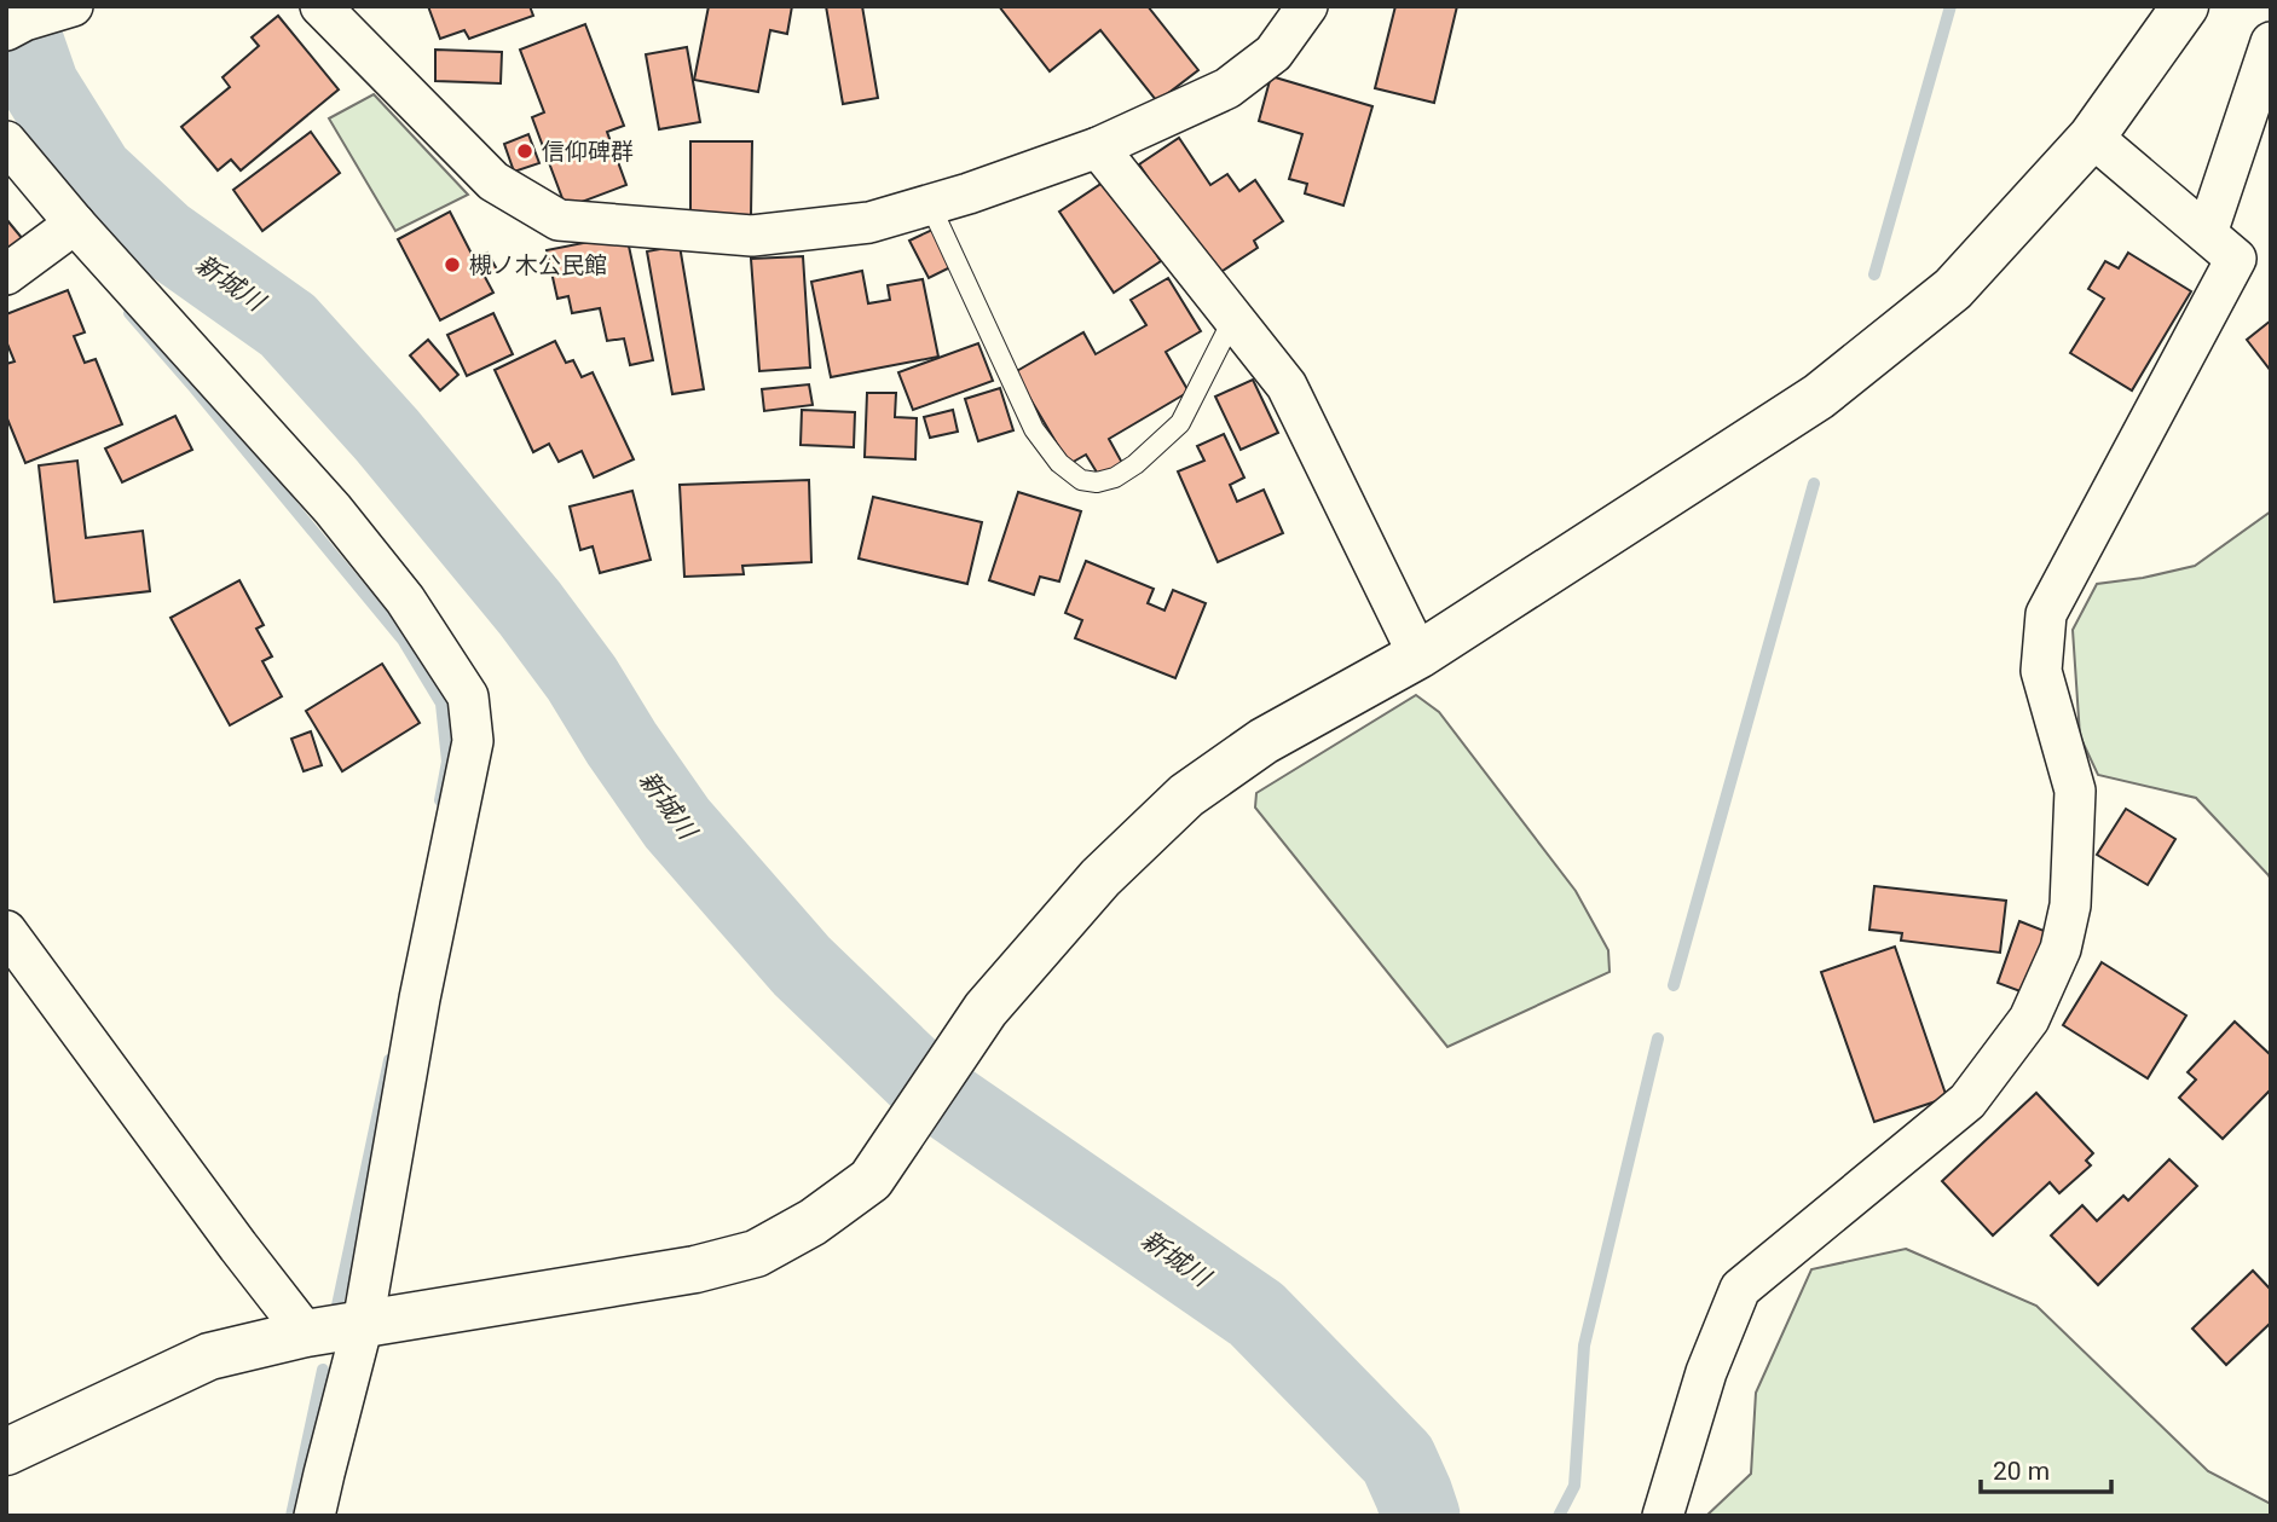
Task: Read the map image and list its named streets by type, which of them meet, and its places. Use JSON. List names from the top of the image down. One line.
{"water":["新城川"],"places":["信仰碑群","槻ノ木公民館"],"scale_bar":"20 m"}
